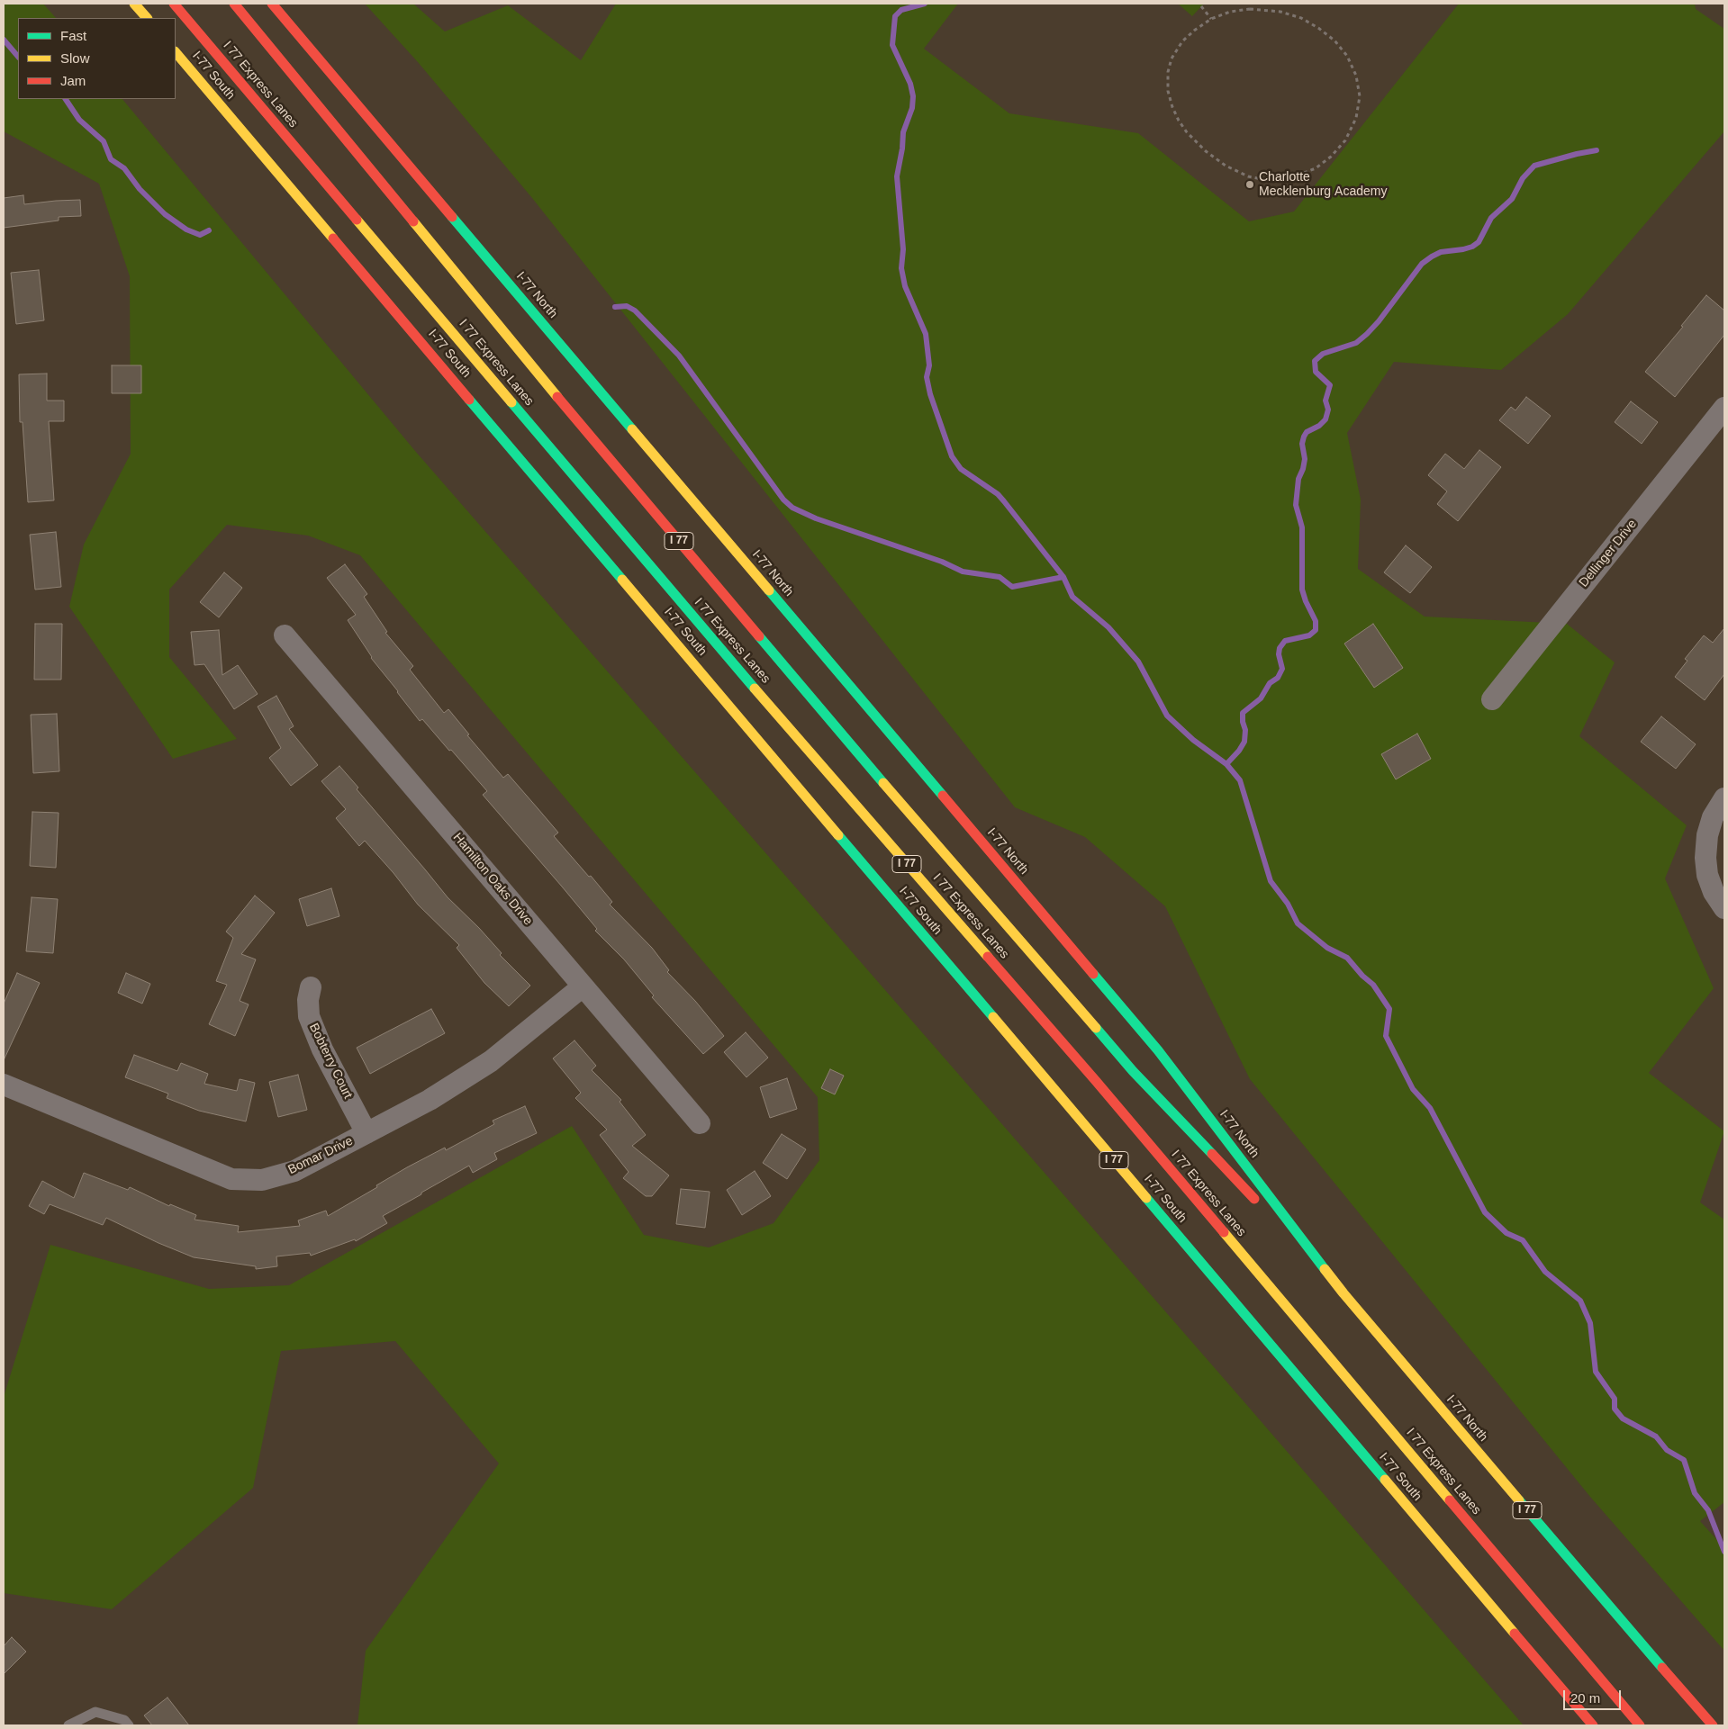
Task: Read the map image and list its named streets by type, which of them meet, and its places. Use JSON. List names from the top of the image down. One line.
{"streets":{"highway":["I-77 South","I 77 Express Lanes","I-77 North","I 77"],"street":["Dellinger Drive","Hamilton Oaks Drive","Bobterry Court","Bomar Drive"]},"crossings":[["I-77 North","I 77"],["Hamilton Oaks Drive","Bomar Drive"],["Bobterry Court","Bomar Drive"]],"places":["Charlotte Mecklenburg Academy"],"legend":["Fast","Slow","Jam"],"scale_bar":"20 m"}
